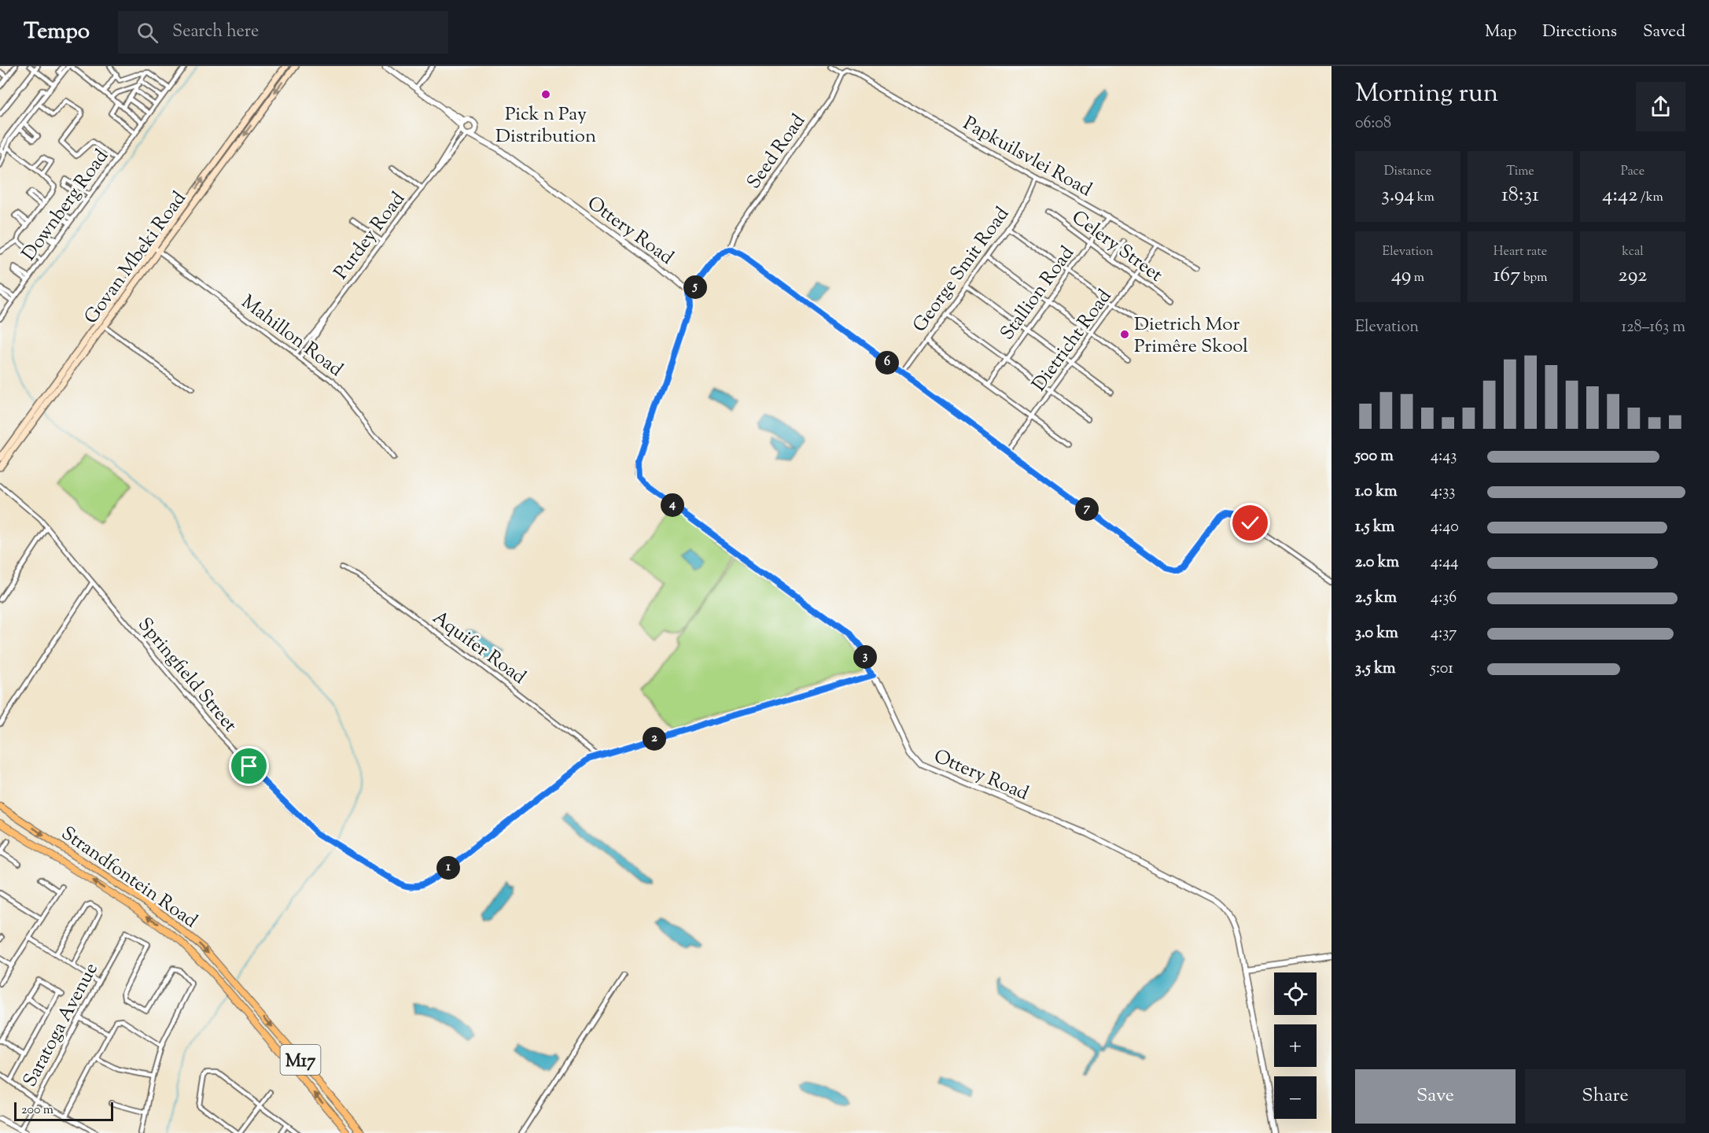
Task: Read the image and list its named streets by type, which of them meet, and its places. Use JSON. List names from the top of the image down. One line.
{"streets":{"main road":["Govan Mbeki Road","Strandfontein Road","M17"],"street":["Seed Road","Papkuilsvlei Road","Downberg Road","Ottery Road","Purdey Road","Celery Street","George Smit Road","Stallion Road","Mahillon Road","Dietricht Road","Aquifer Road","Springfield Street","Saratoga Avenue"]},"crossings":[["Seed Road","Papkuilsvlei Road"],["Seed Road","Ottery Road"],["Papkuilsvlei Road","George Smit Road"],["Papkuilsvlei Road","Stallion Road"],["Papkuilsvlei Road","Dietricht Road"],["Ottery Road","Purdey Road"],["Ottery Road","Springfield Street"],["Purdey Road","Mahillon Road"],["Celery Street","Stallion Road"],["Celery Street","Dietricht Road"],["Govan Mbeki Road","Mahillon Road"],["Aquifer Road","Springfield Street"]],"places":["Pick n Pay Distribution","Dietrich Mor Primêre Skool"],"scale_bar":"200 m","page":{"header":"Tempo","search":"Search here","nav":["Map","Directions","Saved"],"heading":["Morning run","06:08"],"stats":[["Distance","3.94 km"],["Time","18:31"],["Pace","4:42 /km"],["Elevation","49 m"],["Heart rate","167 bpm"],["kcal","292"]],"pins":["5","6","4","7","3","2","1"],"chart":["Elevation","128–163 m"],"list":[{"name":"500 m","note":"4:43"},{"name":"1.0 km","note":"4:33"},{"name":"1.5 km","note":"4:40"},{"name":"2.0 km","note":"4:44"},{"name":"2.5 km","note":"4:36"},{"name":"3.0 km","note":"4:37"},{"name":"3.5 km","note":"5:01"}],"map_buttons":["+","−"],"buttons":["Save","Share"],"scale":"200 m"}}
